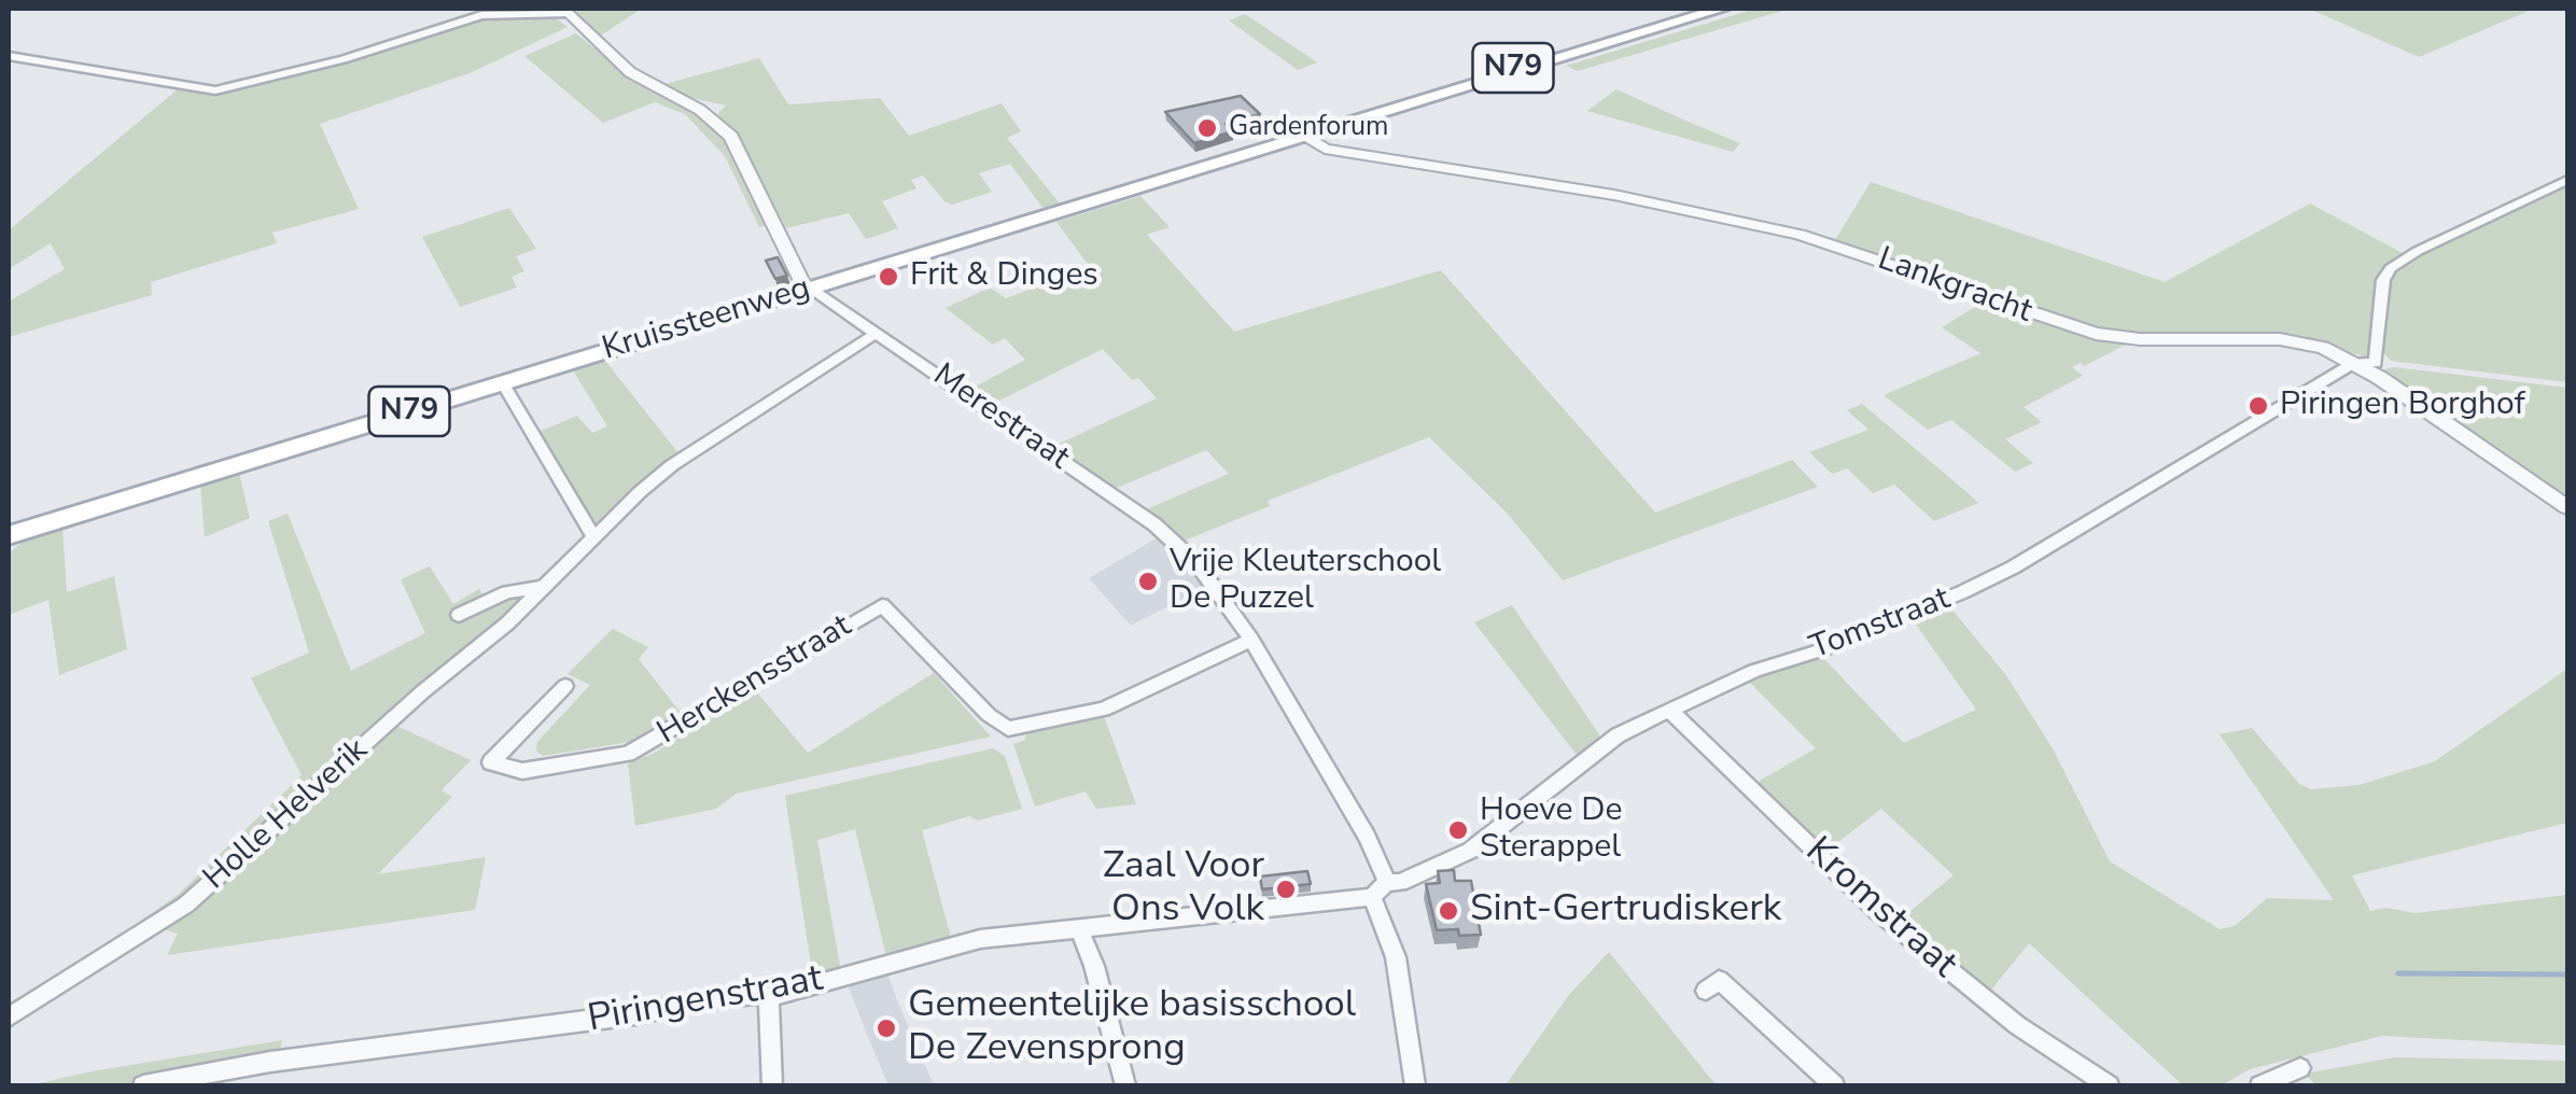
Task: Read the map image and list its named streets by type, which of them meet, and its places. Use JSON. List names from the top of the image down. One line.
{"streets":{"main road":["N79","Kruissteenweg"],"street":["Lankgracht","Merestraat","Tomstraat","Herckensstraat","Holle Helverik","Kromstraat","Piringenstraat"]},"crossings":[["Lankgracht","Kruissteenweg"],["Lankgracht","Tomstraat"],["Kruissteenweg","Merestraat"],["Merestraat","Tomstraat"],["Merestraat","Herckensstraat"],["Merestraat","Holle Helverik"],["Merestraat","Piringenstraat"],["Tomstraat","Kromstraat"],["Tomstraat","Piringenstraat"]],"places":["Gardenforum","Frit & Dinges","Piringen Borghof","Vrije Kleuterschool De Puzzel","Hoeve De Sterappel","Zaal Voor Ons Volk","Sint-Gertrudiskerk","Gemeentelijke basisschool De Zevensprong"]}
